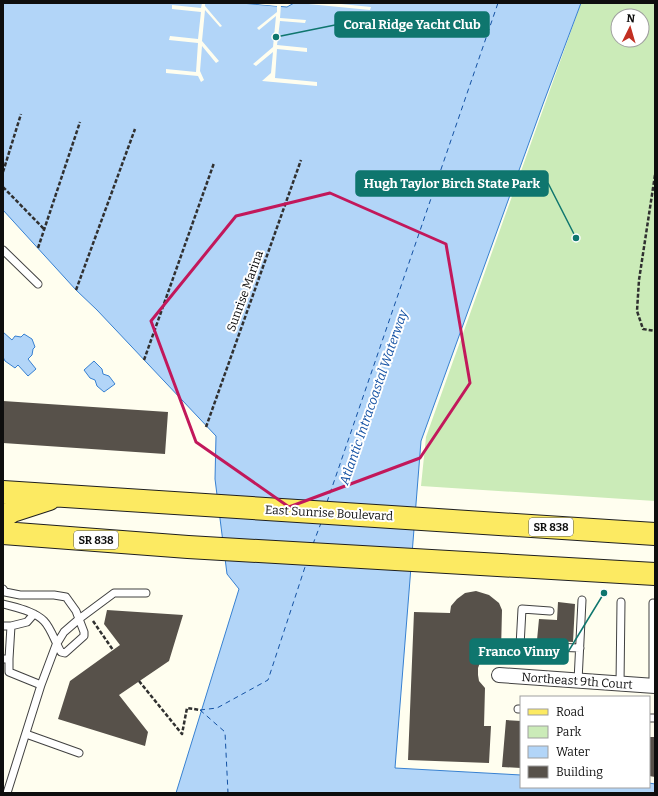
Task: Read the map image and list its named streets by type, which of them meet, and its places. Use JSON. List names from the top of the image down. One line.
{"streets":{"main road":["East Sunrise Boulevard","SR 838"],"street":["Northeast 9th Court"],"path":["Sunrise Marina"]},"water":["Atlantic Intracoastal Waterway"],"places":["Coral Ridge Yacht Club","Hugh Taylor Birch State Park","Franco Vinny"],"legend":["Road","Park","Water","Building"],"north":"top"}
